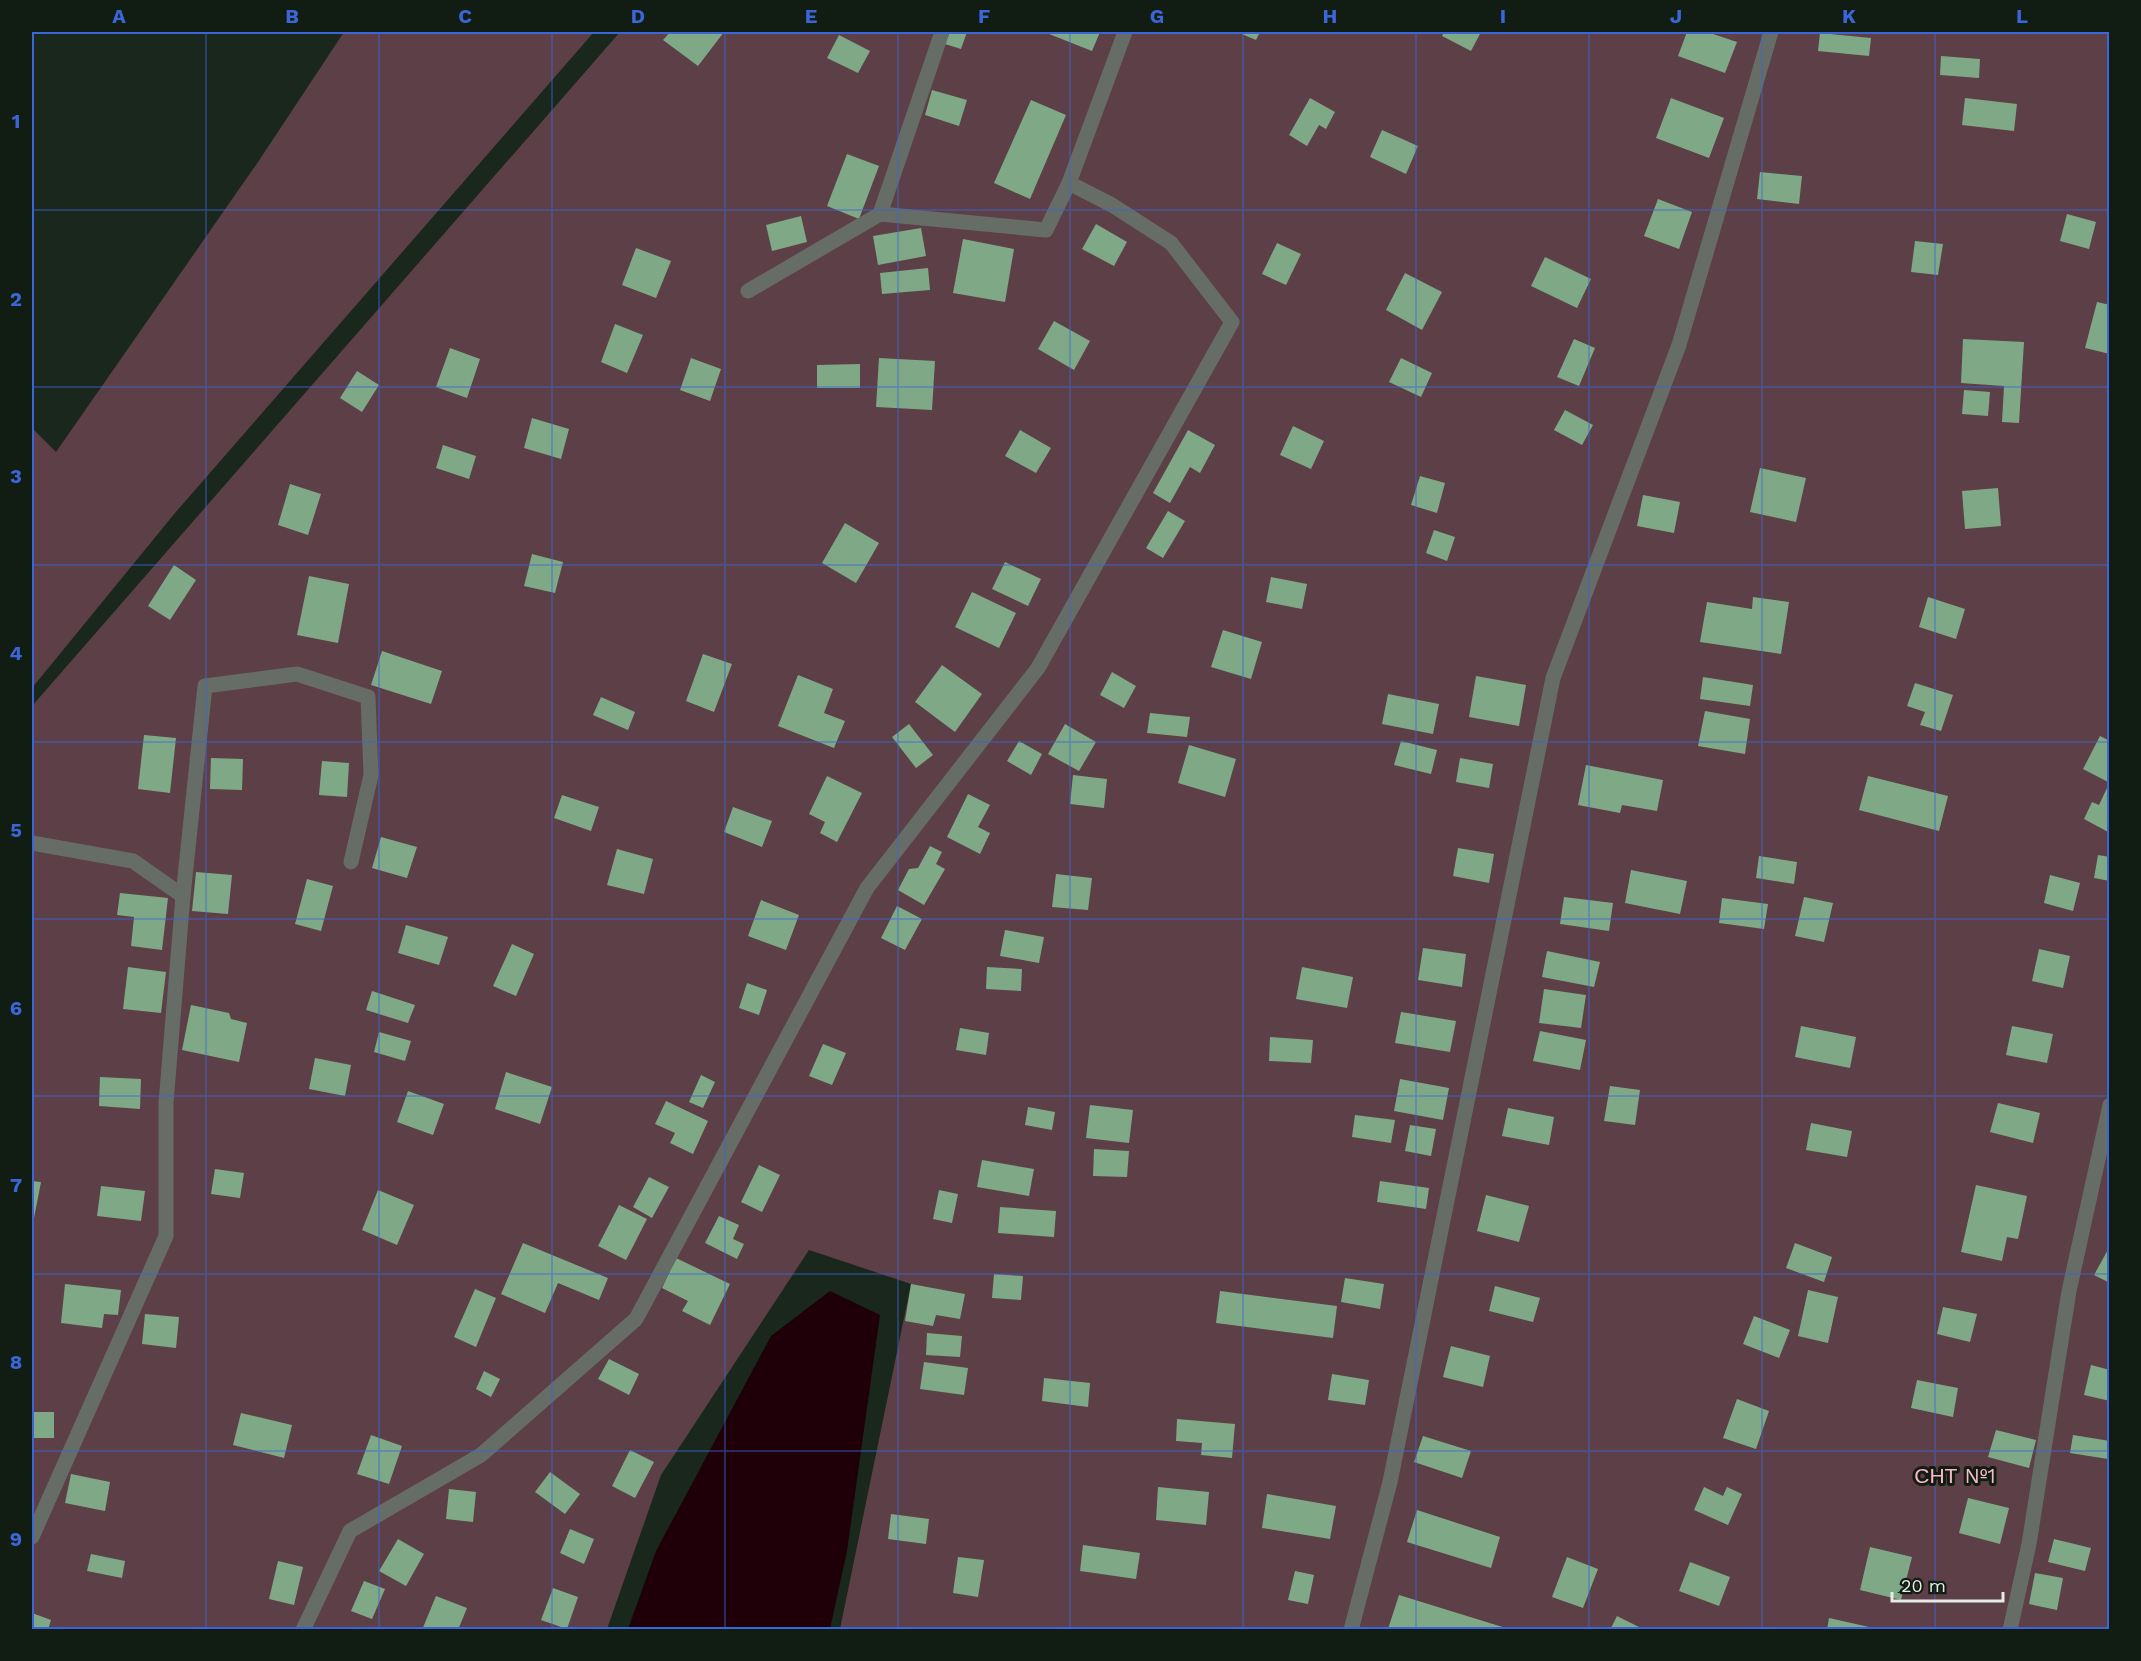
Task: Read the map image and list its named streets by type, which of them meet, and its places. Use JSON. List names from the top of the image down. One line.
{"parks":["СНТ №1"],"scale_bar":"20 m","grid":{"columns":["A","B","C","D","E","F","G","H","I","J","K","L"],"rows":["1","2","3","4","5","6","7","8","9"]}}
